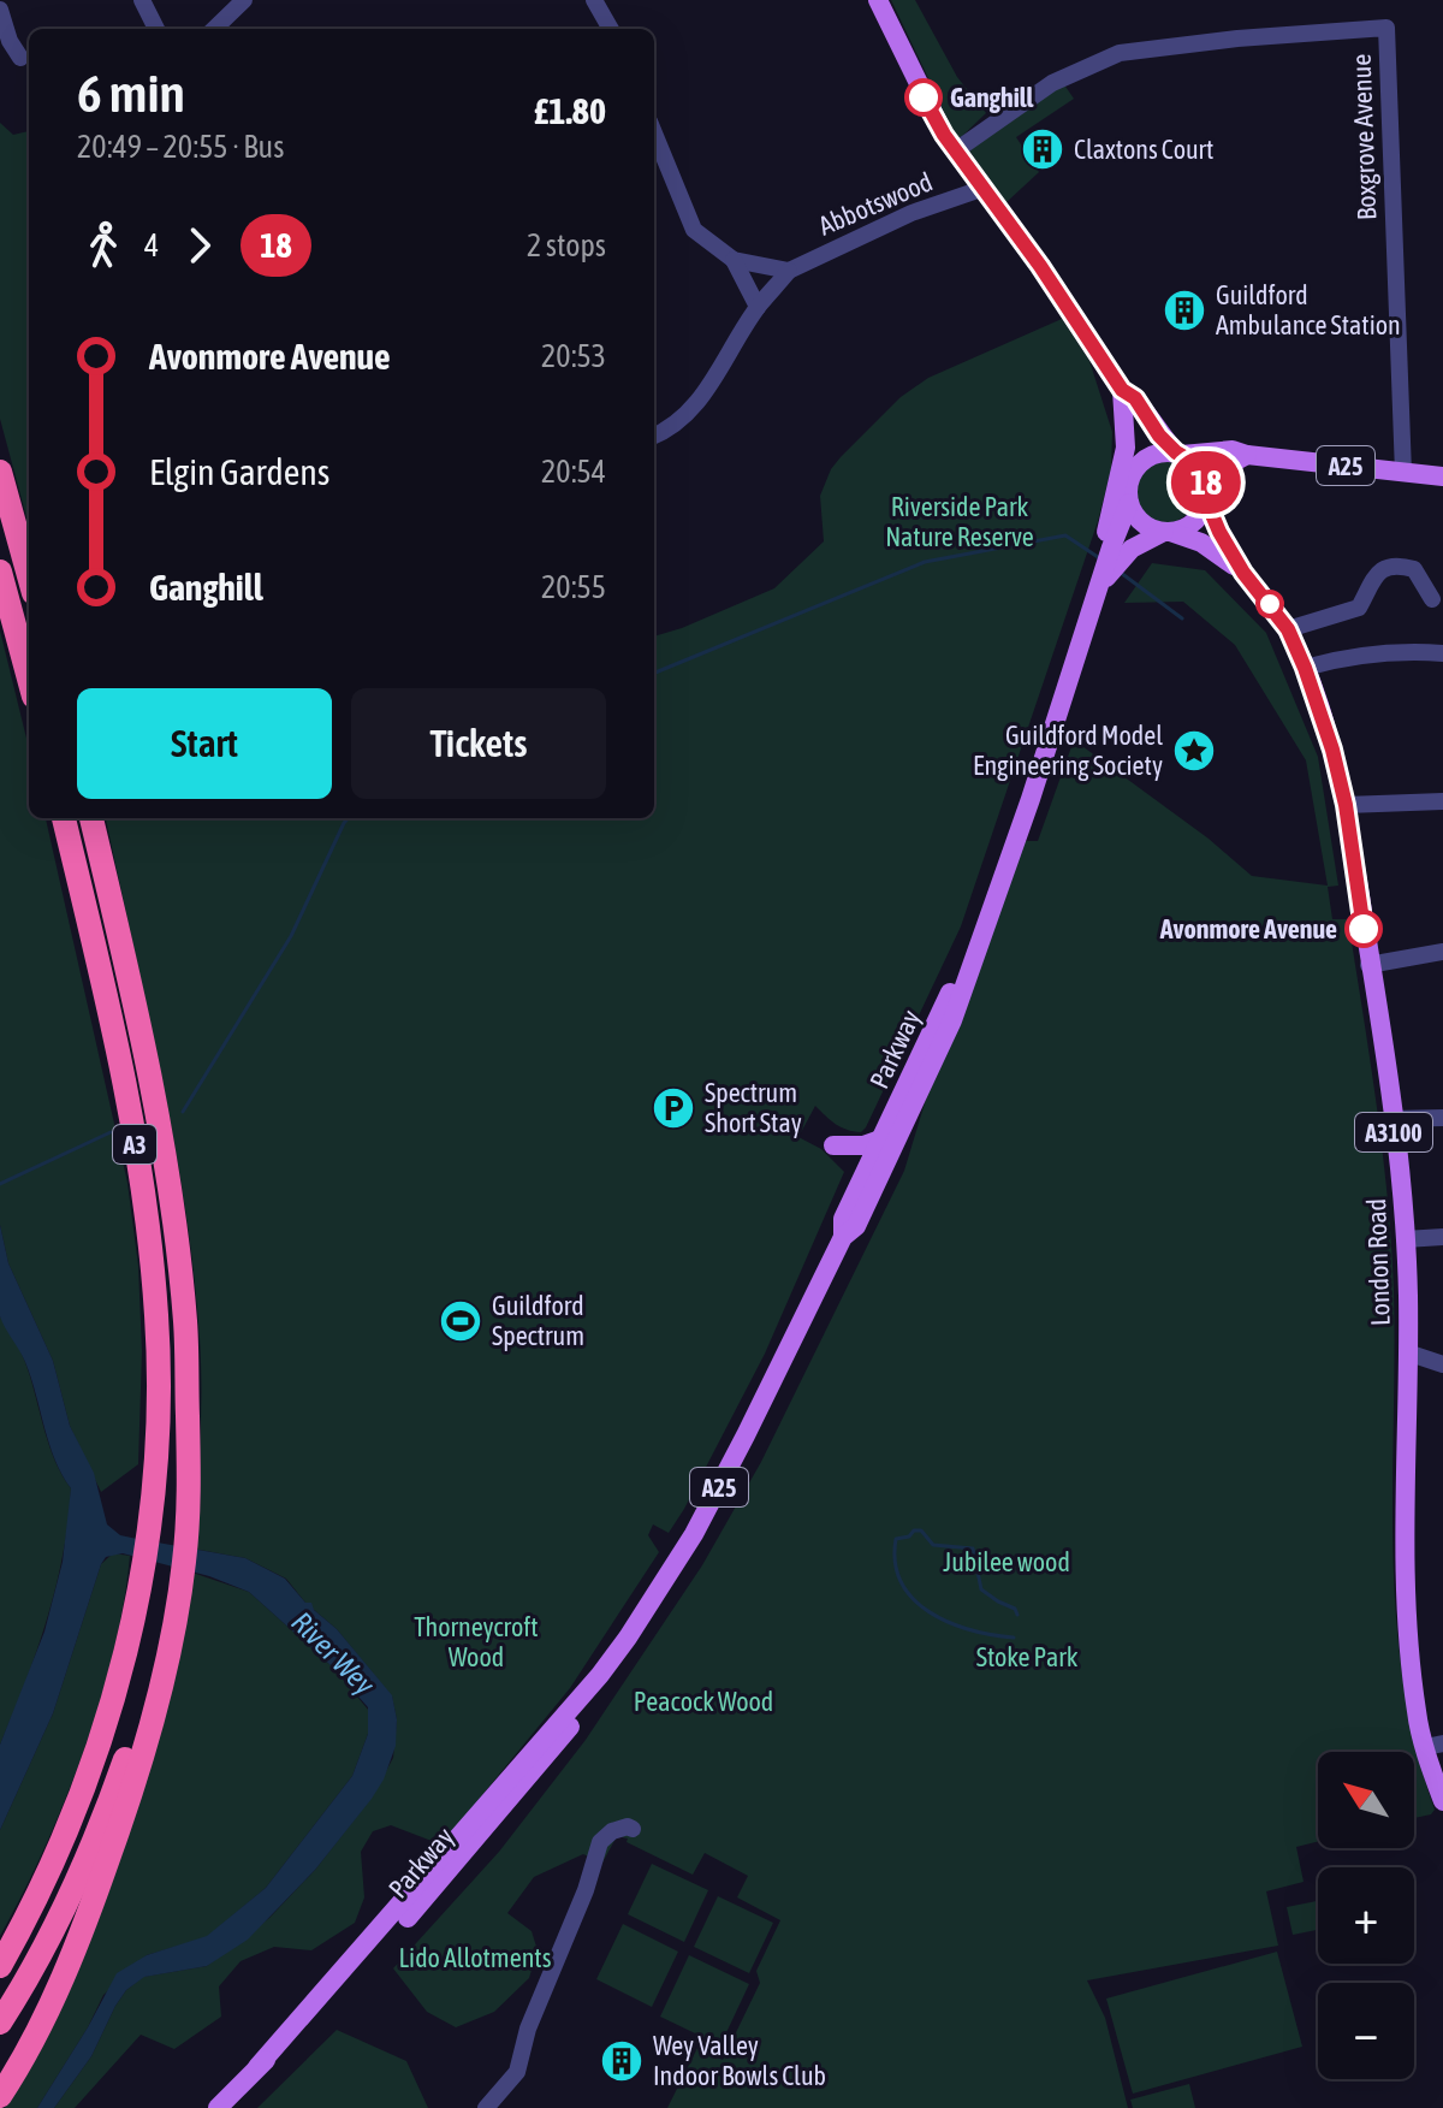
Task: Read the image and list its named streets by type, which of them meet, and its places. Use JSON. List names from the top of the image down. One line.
{"streets":{"highway":["A3"],"main road":["A25","Parkway","A3100","London Road"],"street":["Boxgrove Avenue","Abbotswood"]},"crossings":[["Boxgrove Avenue","A25"],["A25","Parkway"],["A25","London Road"]],"water":["River Wey"],"parks":["Riverside Park Nature Reserve","Jubilee wood","Thorneycroft Wood","Stoke Park","Peacock Wood","Lido Allotments"],"places":{"other":["Ganghill","Avonmore Avenue"],"building":["Claxtons Court","Guildford Ambulance Station","Wey Valley Indoor Bowls Club"],"place":["Guildford Model Engineering Society"],"parking":["Spectrum Short Stay"],"sports":["Guildford Spectrum"]},"lines":["bus line 18"],"north":"top left","page":{"on_map":"18","heading":["6 min","20:49 – 20:55 · Bus","£1.80"],"legs":["4","18","2 stops"],"list":[{"name":"Avonmore Avenue","value":"20:53"},{"name":"Elgin Gardens","value":"20:54"},{"name":"Ganghill","value":"20:55"}],"buttons":["Start","Tickets"],"map_buttons":["+","−"]}}
